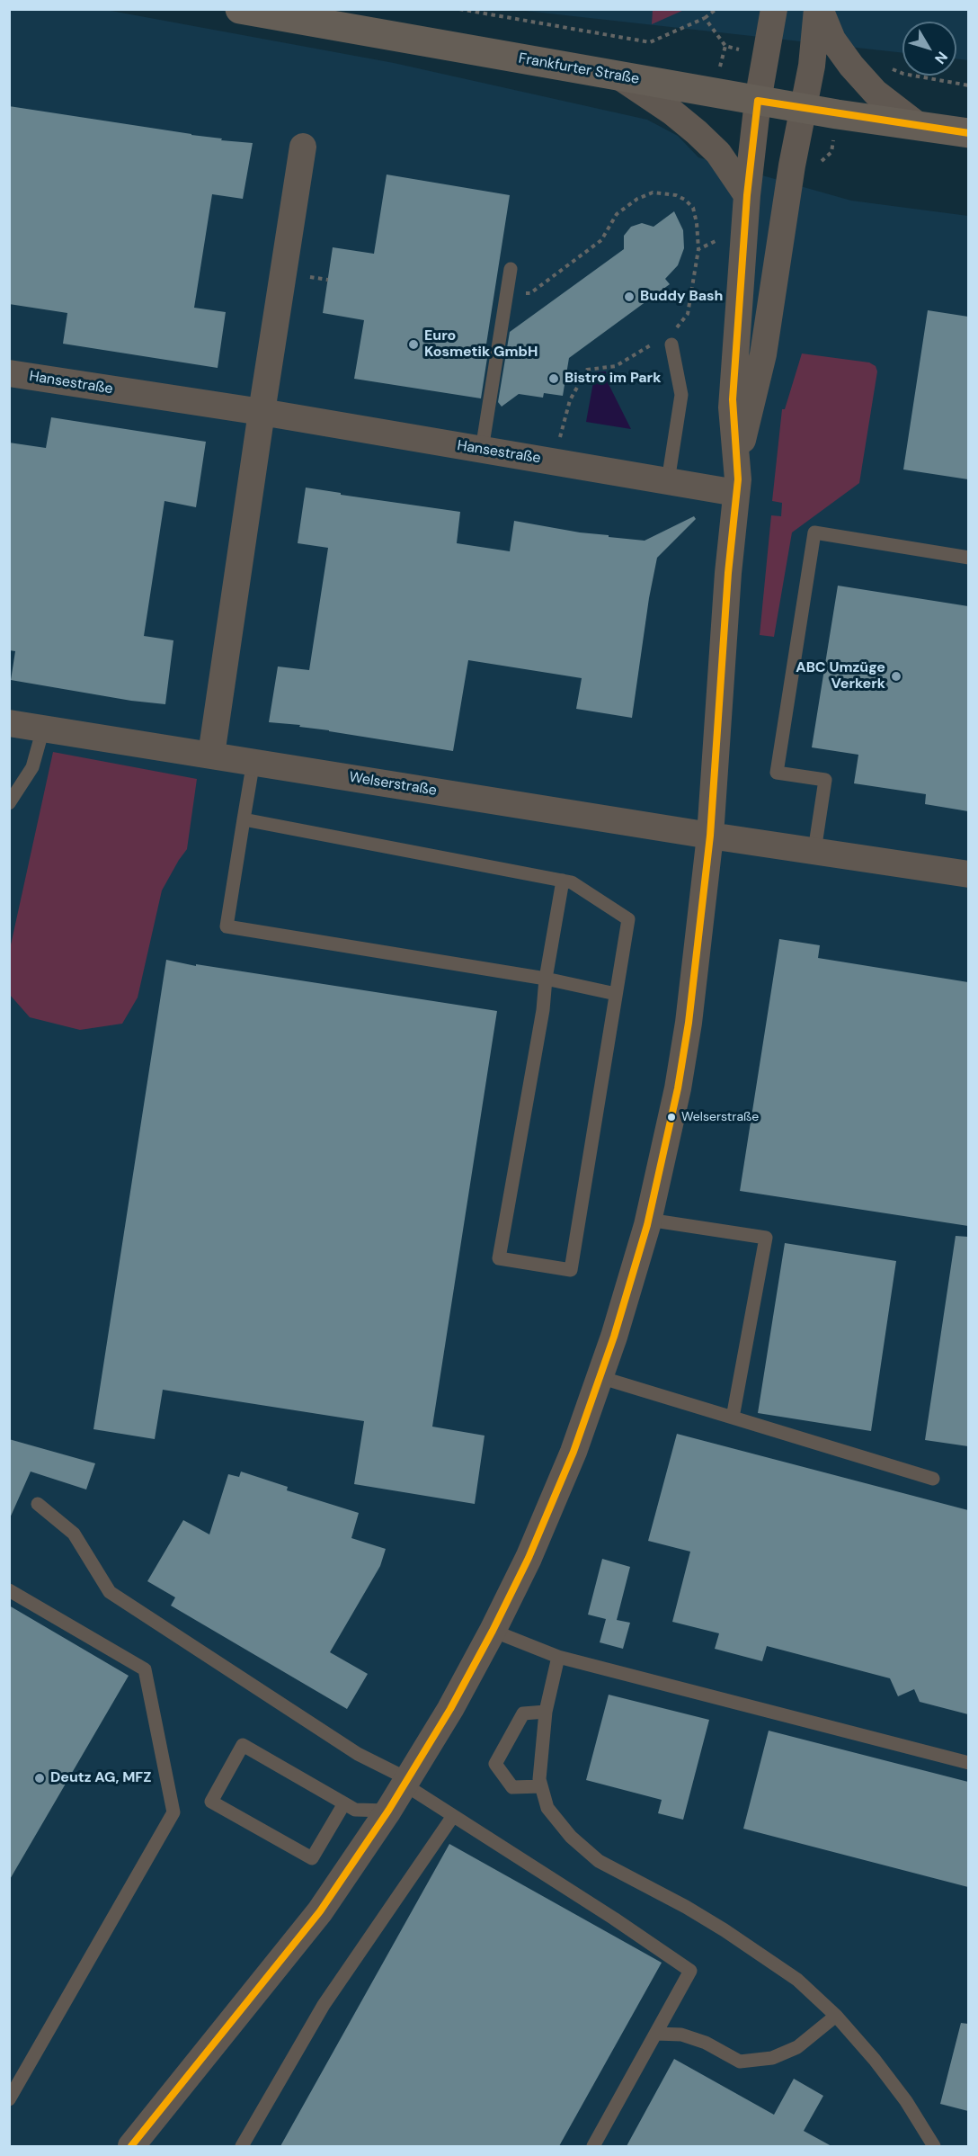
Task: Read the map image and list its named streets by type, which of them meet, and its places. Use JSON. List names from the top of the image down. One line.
{"streets":{"main road":["Frankfurter Straße"],"street":["Hansestraße","Welserstraße"]},"places":["Buddy Bash","Euro Kosmetik GmbH","Bistro im Park","ABC Umzüge Verkerk","Welserstraße","Deutz AG, MFZ"],"north":"bottom right"}
